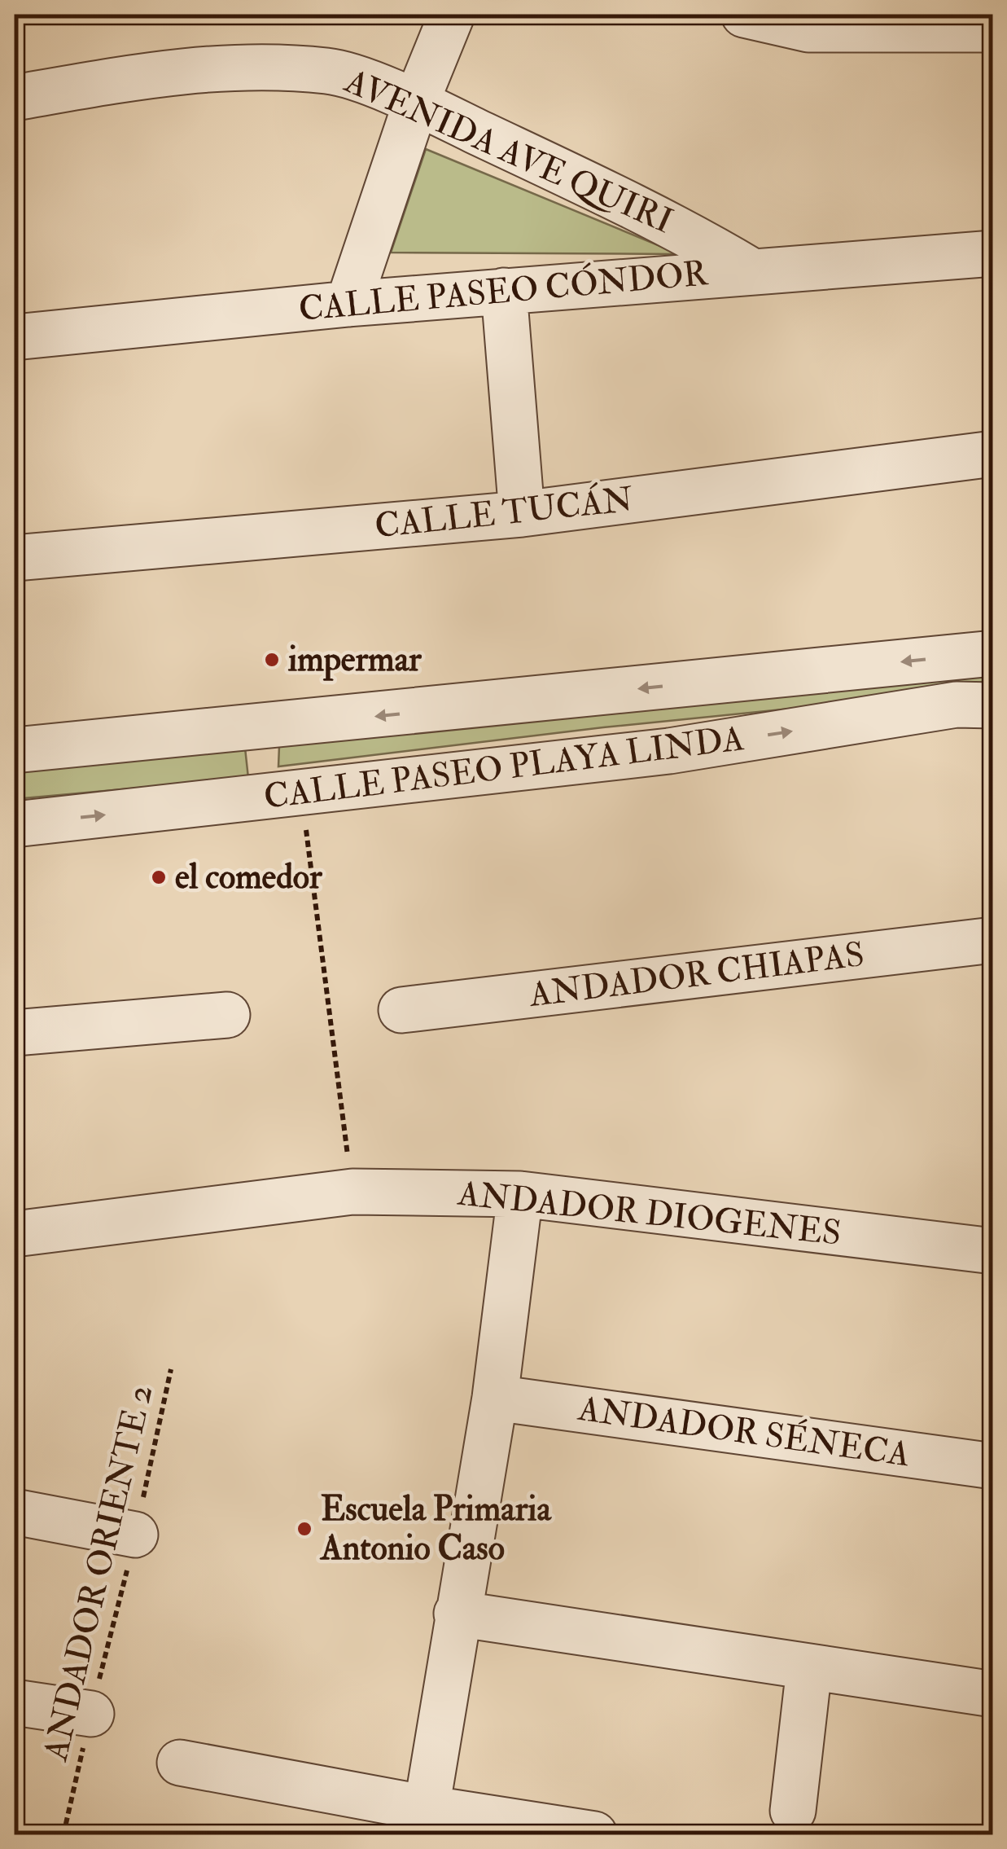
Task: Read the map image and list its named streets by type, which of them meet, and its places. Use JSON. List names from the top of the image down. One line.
{"streets":{"street":["AVENIDA AVE QUIRI","CALLE PASEO CÓNDOR","CALLE TUCÁN","CALLE PASEO PLAYA LINDA","ANDADOR CHIAPAS","ANDADOR DIOGENES","ANDADOR SÉNECA"],"path":["ANDADOR ORIENTE 2"]},"crossings":[["AVENIDA AVE QUIRI","CALLE PASEO CÓNDOR"]],"places":["impermar","el comedor","Escuela Primaria Antonio Caso"]}
